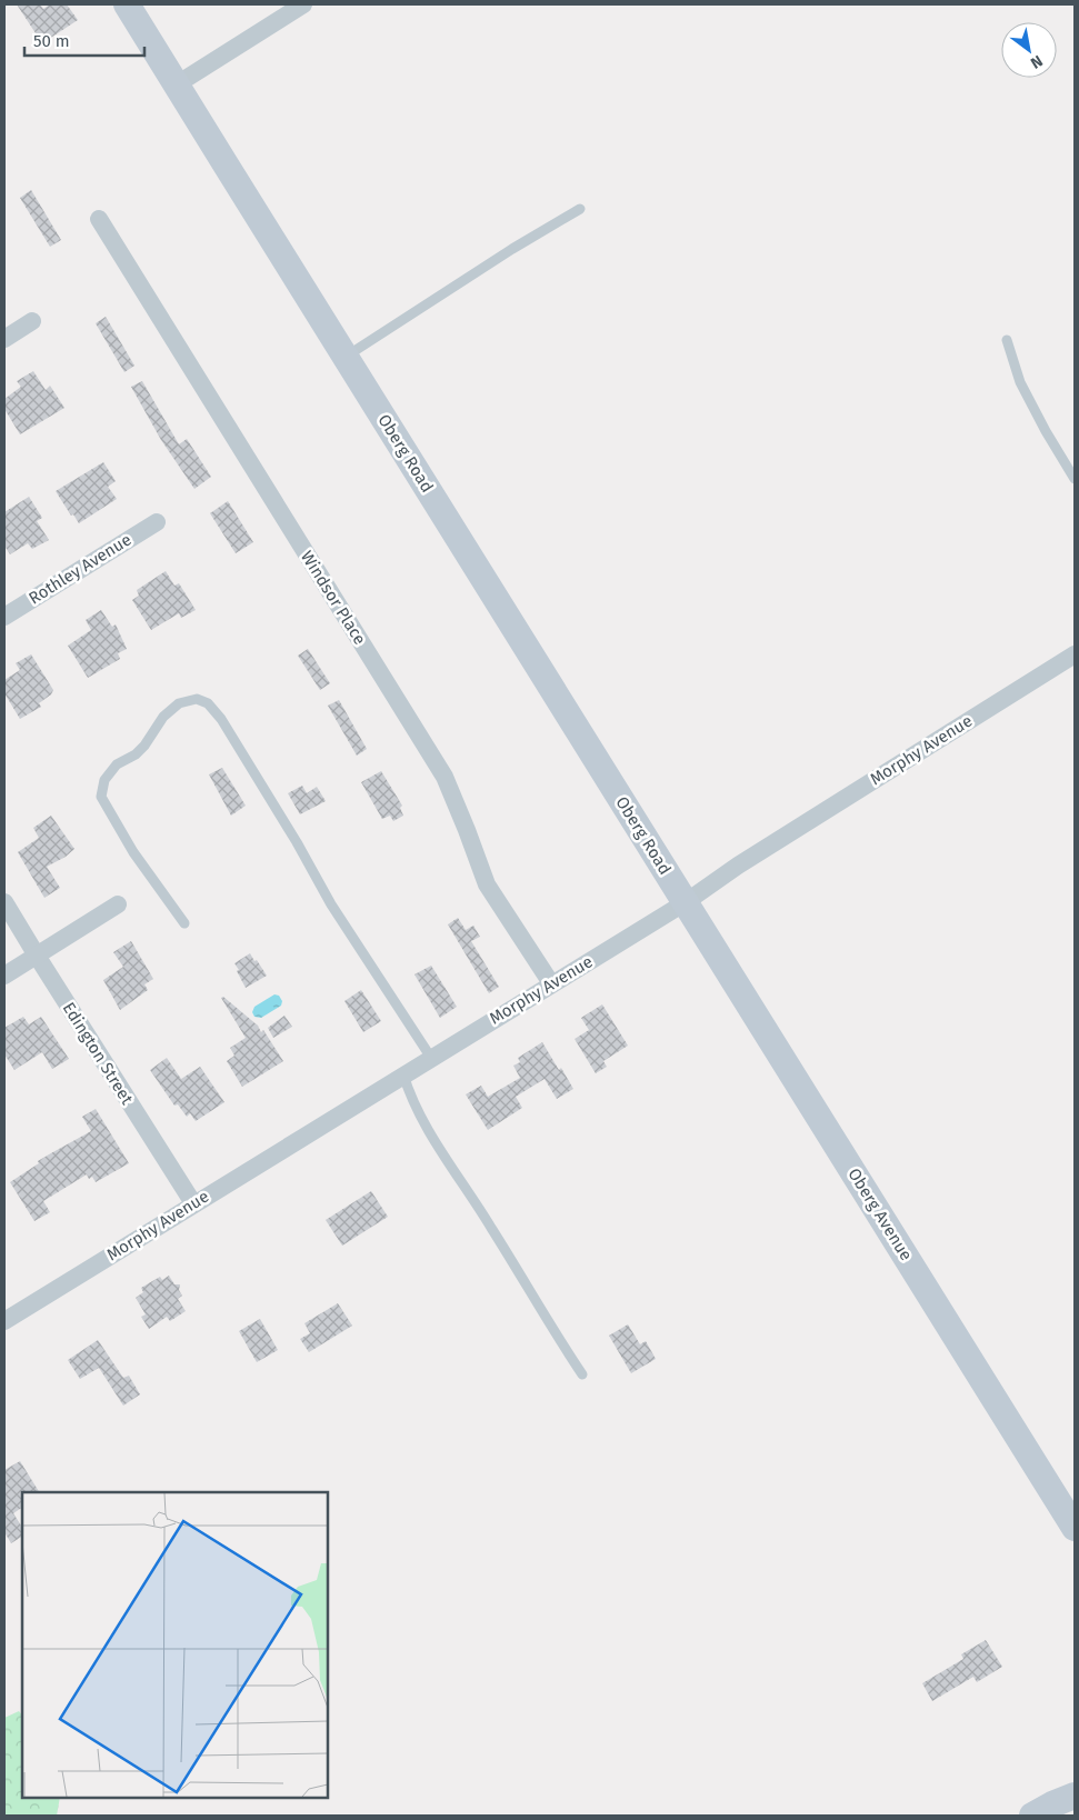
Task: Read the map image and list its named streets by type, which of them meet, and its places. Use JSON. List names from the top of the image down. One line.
{"streets":{"street":["Oberg Road","Rothley Avenue","Windsor Place","Morphy Avenue","Edington Street","Oberg Avenue"]},"crossings":[["Oberg Road","Morphy Avenue"],["Oberg Road","Oberg Avenue"],["Windsor Place","Morphy Avenue"],["Morphy Avenue","Edington Street"],["Morphy Avenue","Oberg Avenue"]],"scale_bar":"50 m","north":"bottom right"}
